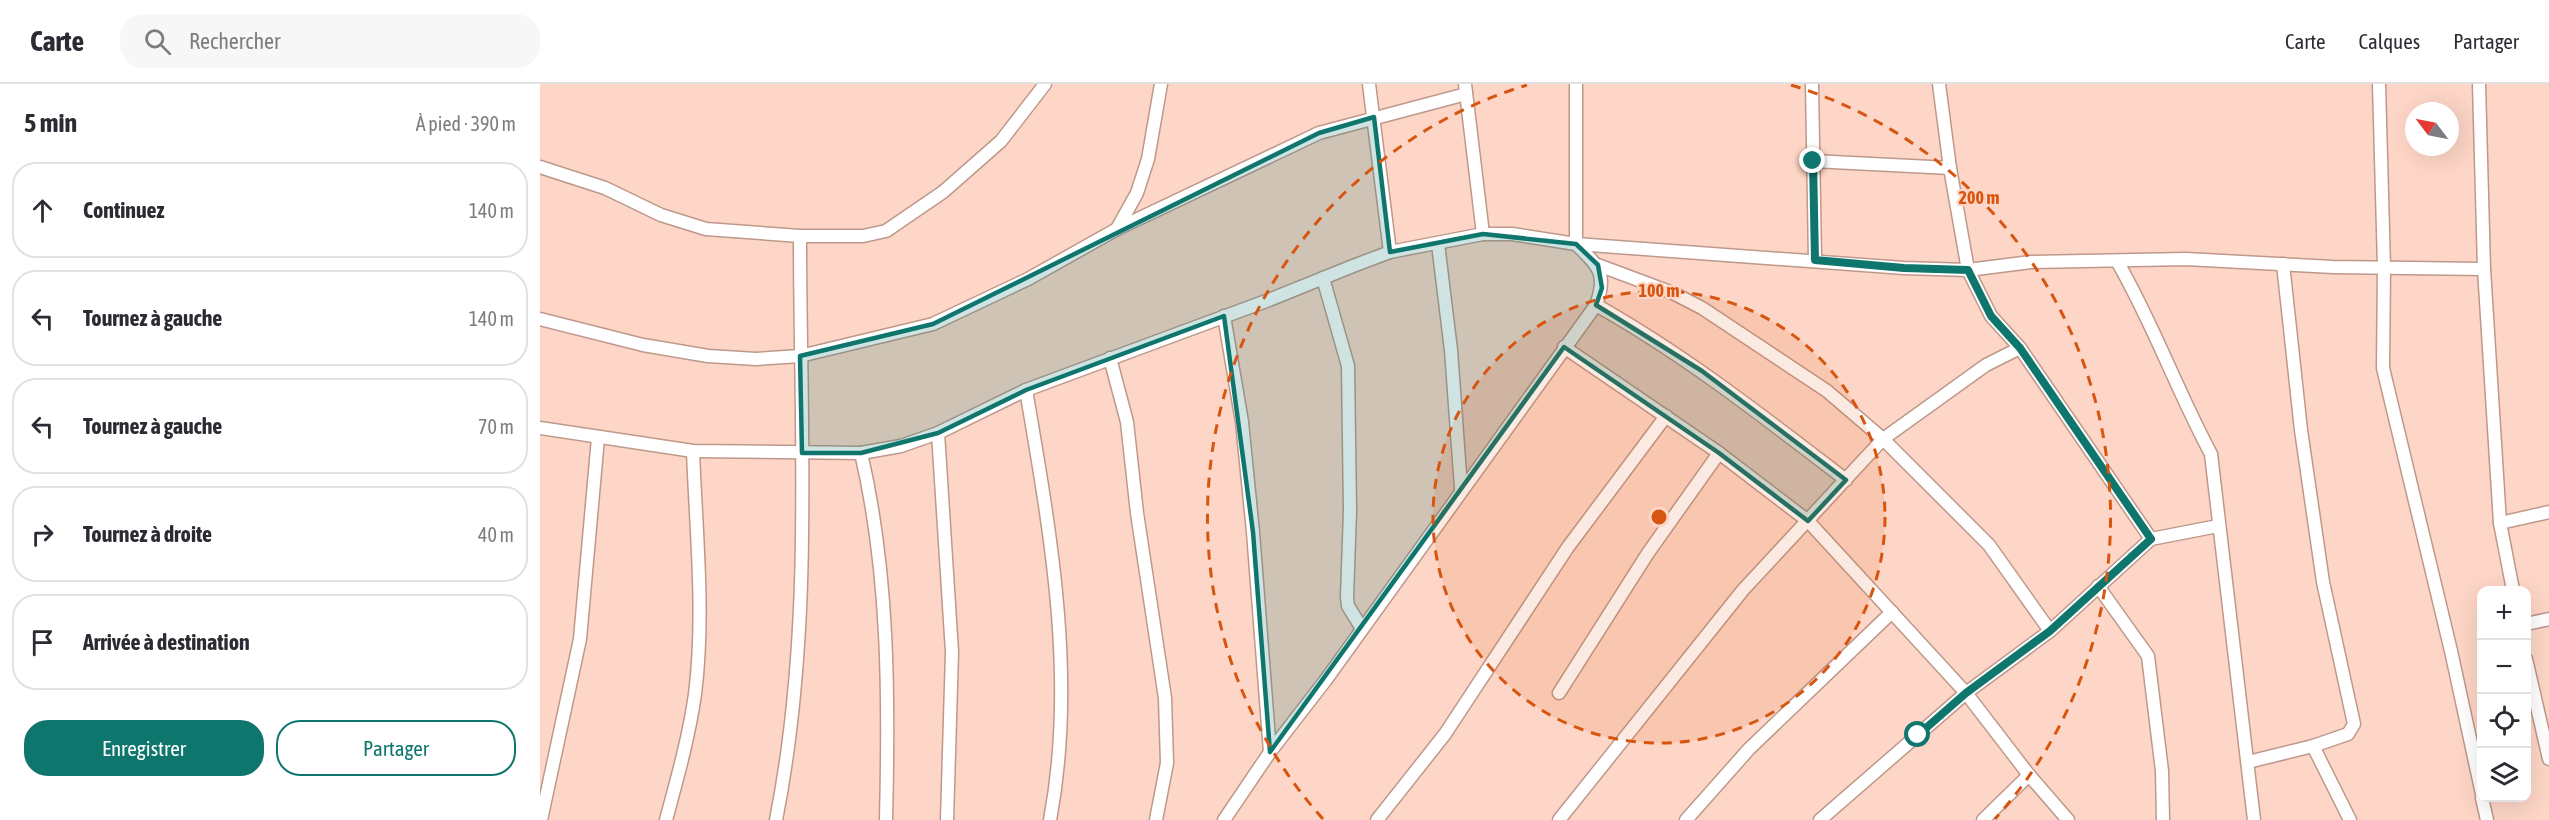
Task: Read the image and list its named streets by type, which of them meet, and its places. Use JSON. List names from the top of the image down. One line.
{"north":"top left","page":{"header":"Carte","search":"Rechercher","nav":["Carte","Calques","Partager"],"heading":["5 min","À pied · 390 m"],"list":[["Continuez","140 m"],["Tournez à gauche","140 m"],["Tournez à gauche","70 m"],["Tournez à droite","40 m"],"Arrivée à destination"],"map_buttons":["+","−"],"buttons":["Enregistrer","Partager"]},"rings":["200 m","100 m"]}
